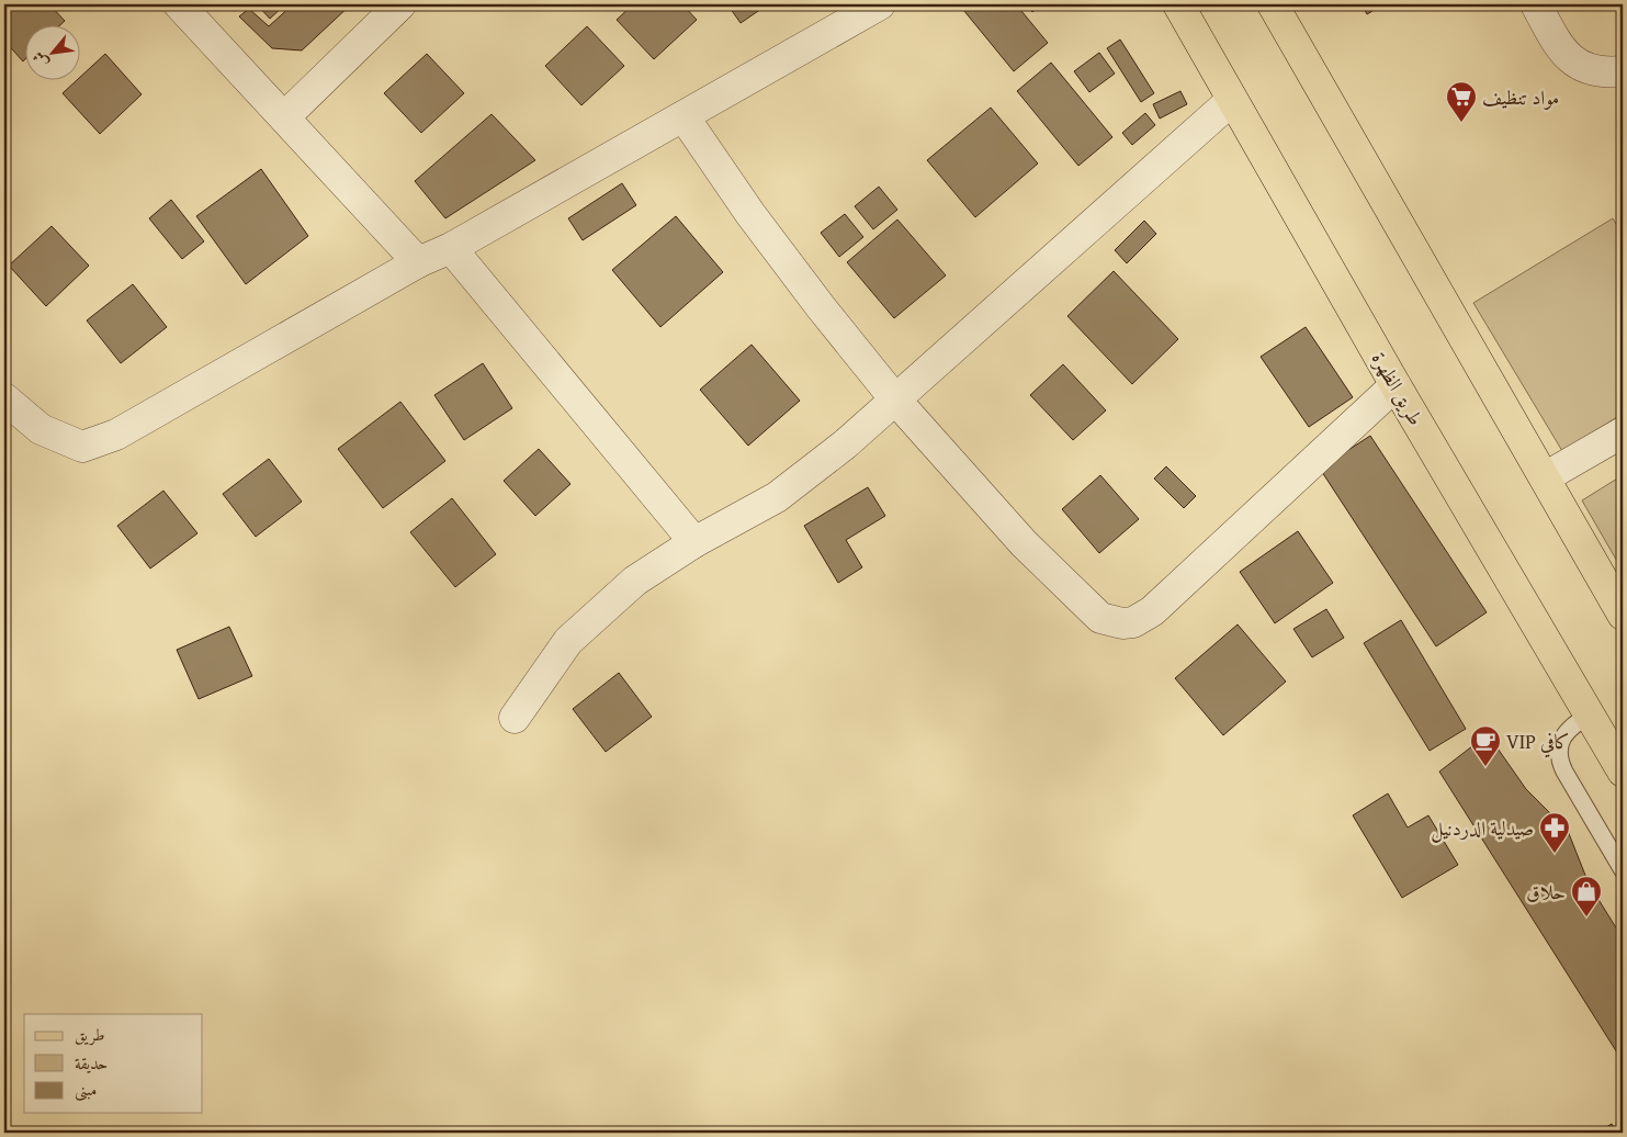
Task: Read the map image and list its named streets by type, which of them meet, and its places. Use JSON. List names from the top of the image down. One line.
{"streets":{"main road":["طريق الظهرة"]},"places":{"supermarket":["مواد تنظيف"],"cafe":["VIP كافي"],"pharmacy":["صيدلية الدردنيل"],"shop":["حلاق"]},"legend":["طريق","حديقة","مبنى"],"north":"bottom left"}
